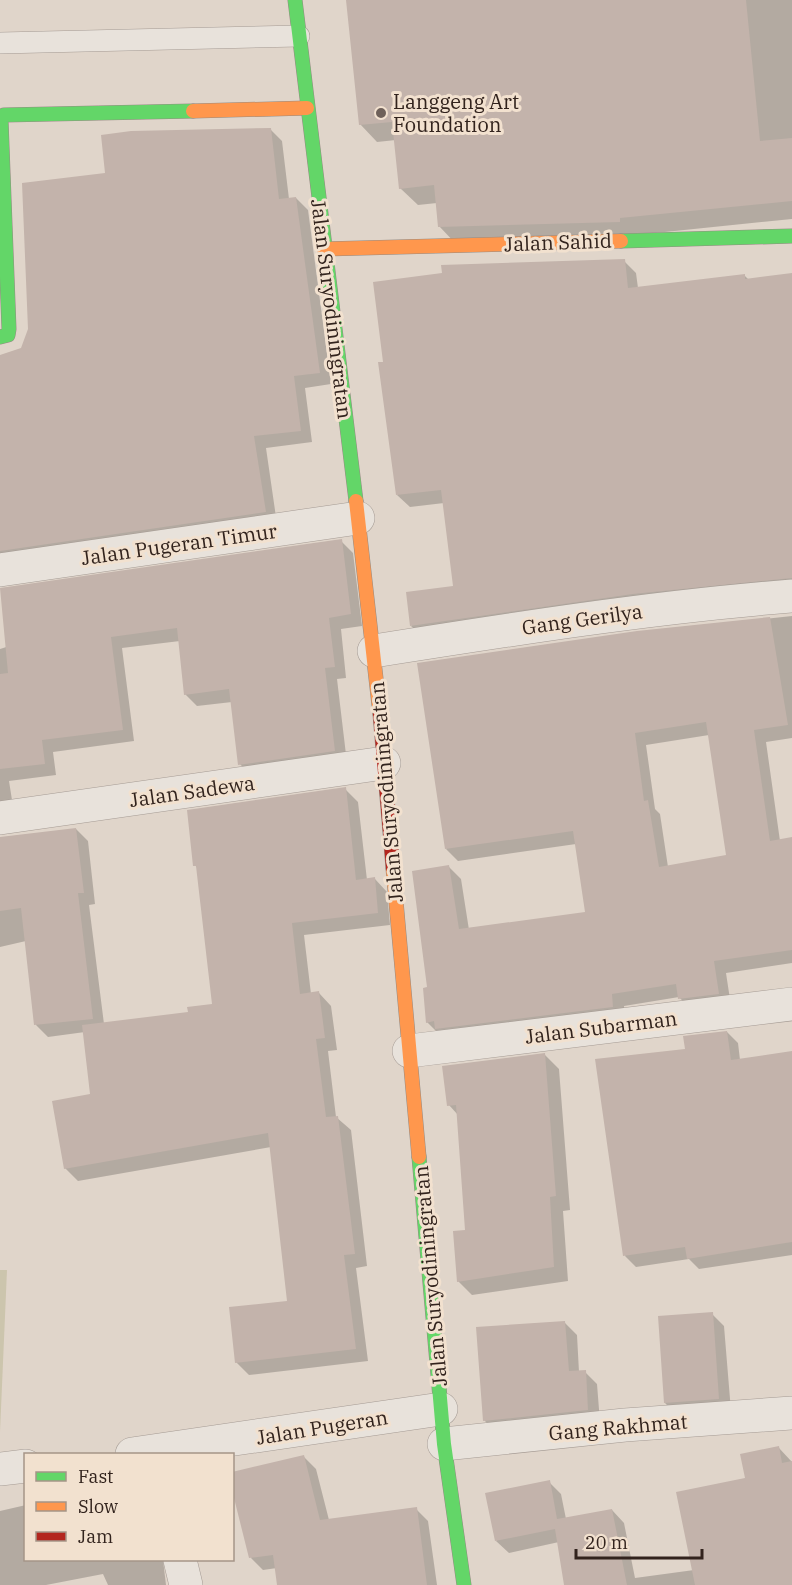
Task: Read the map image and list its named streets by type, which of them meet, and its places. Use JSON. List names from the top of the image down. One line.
{"streets":{"street":["Jalan Sahid","Jalan Suryodiningratan","Jalan Pugeran Timur","Gang Gerilya","Jalan Sadewa","Jalan Subarman","Jalan Pugeran","Gang Rakhmat"]},"crossings":[["Jalan Sahid","Jalan Suryodiningratan"],["Jalan Suryodiningratan","Jalan Pugeran Timur"],["Jalan Suryodiningratan","Gang Gerilya"],["Jalan Suryodiningratan","Jalan Sadewa"],["Jalan Suryodiningratan","Jalan Subarman"],["Jalan Suryodiningratan","Jalan Pugeran"],["Jalan Suryodiningratan","Gang Rakhmat"]],"places":["Langgeng Art Foundation"],"legend":["Fast","Slow","Jam"],"scale_bar":"20 m"}
